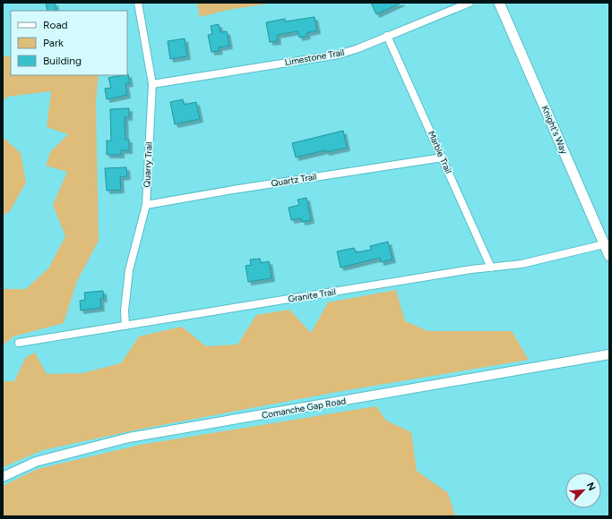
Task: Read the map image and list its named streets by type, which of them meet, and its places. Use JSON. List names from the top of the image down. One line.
{"streets":{"main road":["Knight's Way"],"street":["Limestone Trail","Marble Trail","Quarry Trail","Quartz Trail","Granite Trail","Comanche Gap Road"]},"crossings":[["Limestone Trail","Marble Trail"],["Limestone Trail","Quarry Trail"],["Knight's Way","Granite Trail"],["Marble Trail","Quartz Trail"],["Marble Trail","Granite Trail"],["Quarry Trail","Quartz Trail"],["Quarry Trail","Granite Trail"]],"legend":["Road","Park","Building"],"north":"top right"}
